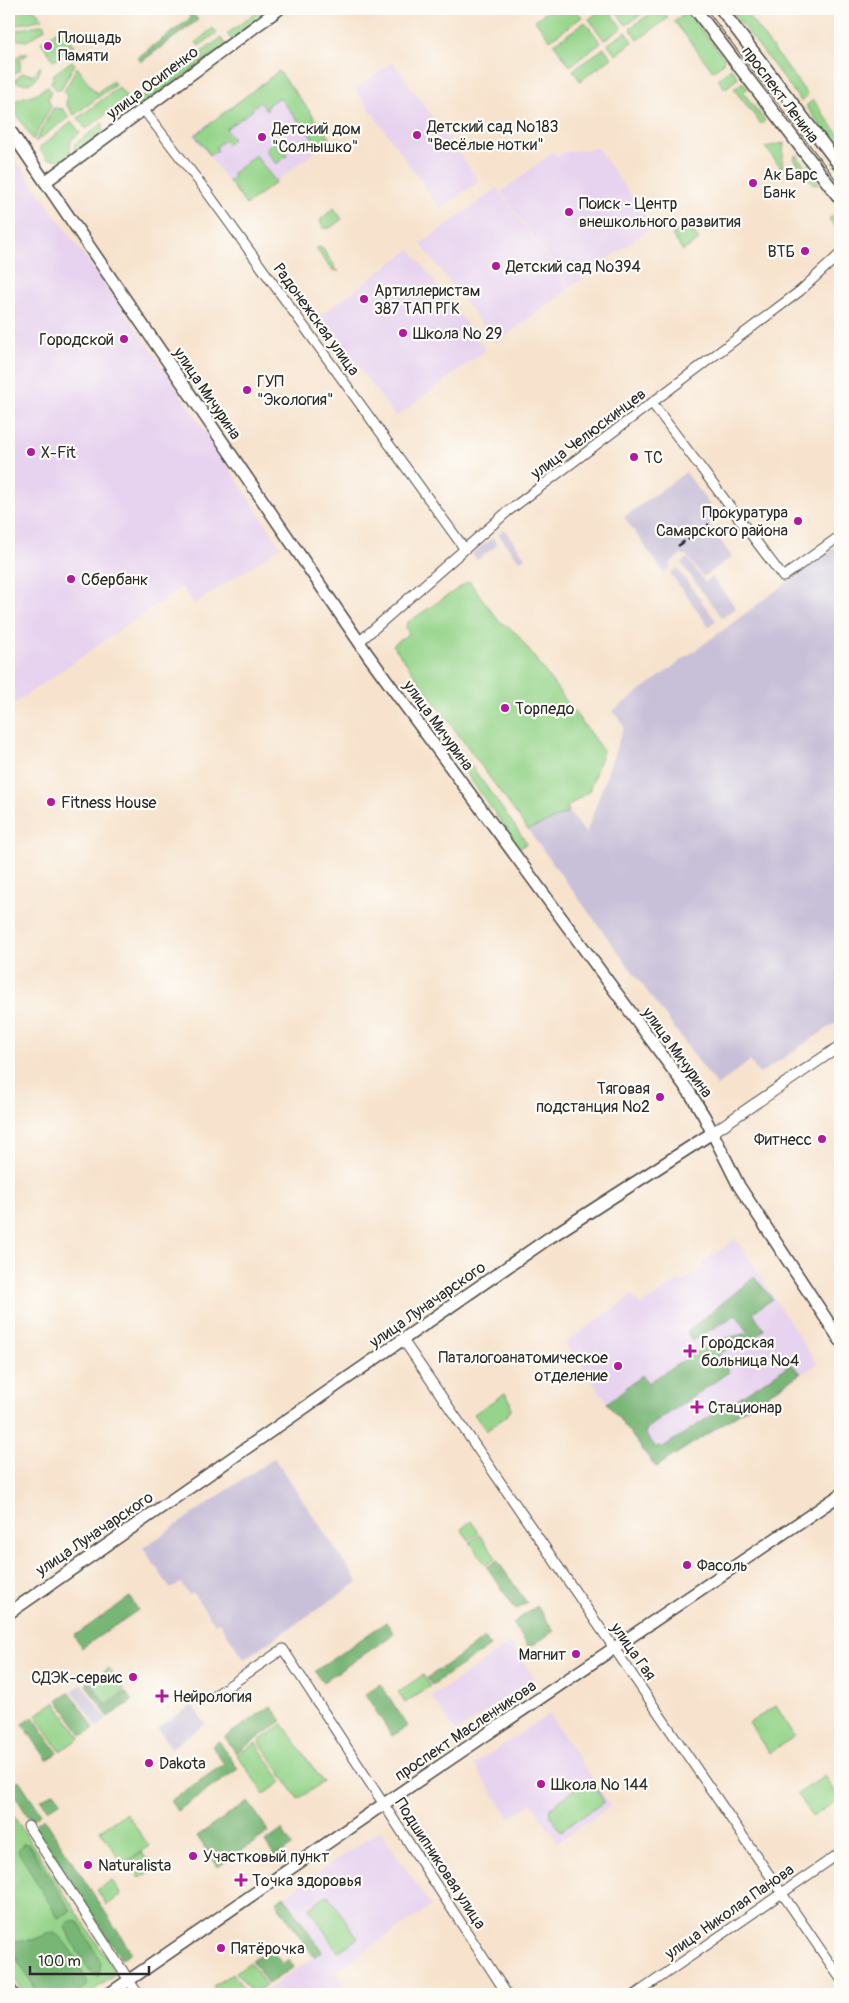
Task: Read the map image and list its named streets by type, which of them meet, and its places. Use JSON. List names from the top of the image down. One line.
{"streets":{"main road":["улица Осипенко","проспект Ленина","улица Мичурина","улица Луначарского","проспект Масленникова"],"street":["Радонежская улица","улица Челюскинцев","улица Гая","Подшипниковая улица","улица Николая Панова"]},"crossings":[["улица Осипенко","Радонежская улица"],["улица Осипенко","улица Мичурина"],["Радонежская улица","улица Челюскинцев"],["улица Мичурина","улица Челюскинцев"],["улица Мичурина","улица Луначарского"],["улица Луначарского","улица Гая"],["улица Гая","проспект Масленникова"],["улица Гая","улица Николая Панова"],["проспект Масленникова","Подшипниковая улица"]],"places":{"other":["Площадь Памяти","Детский сад №183 \"Весёлые нотки\"","Детский дом \"Солнышко\"","Ак Барс Банк","Поиск - Центр внешкольного развития","ВТБ","Детский сад №394","Артиллеристам 387 ТАП РГК","Школа № 29","Городской","ГУП \"Экология\"","X-Fit","ТС","Прокуратура Самарского района","Сбербанк","Торпедо","Fitness House","Тяговая подстанция №2","Фитнесс","Паталогоанатомическое отделение","Фасоль","Магнит","СДЭК-сервис","Dakota","Школа № 144","Участковый пункт","Naturalista","Пятёрочка"],"health":["Городская больница №4","Стационар","Нейрология","Точка здоровья"]},"scale_bar":"100 m"}
